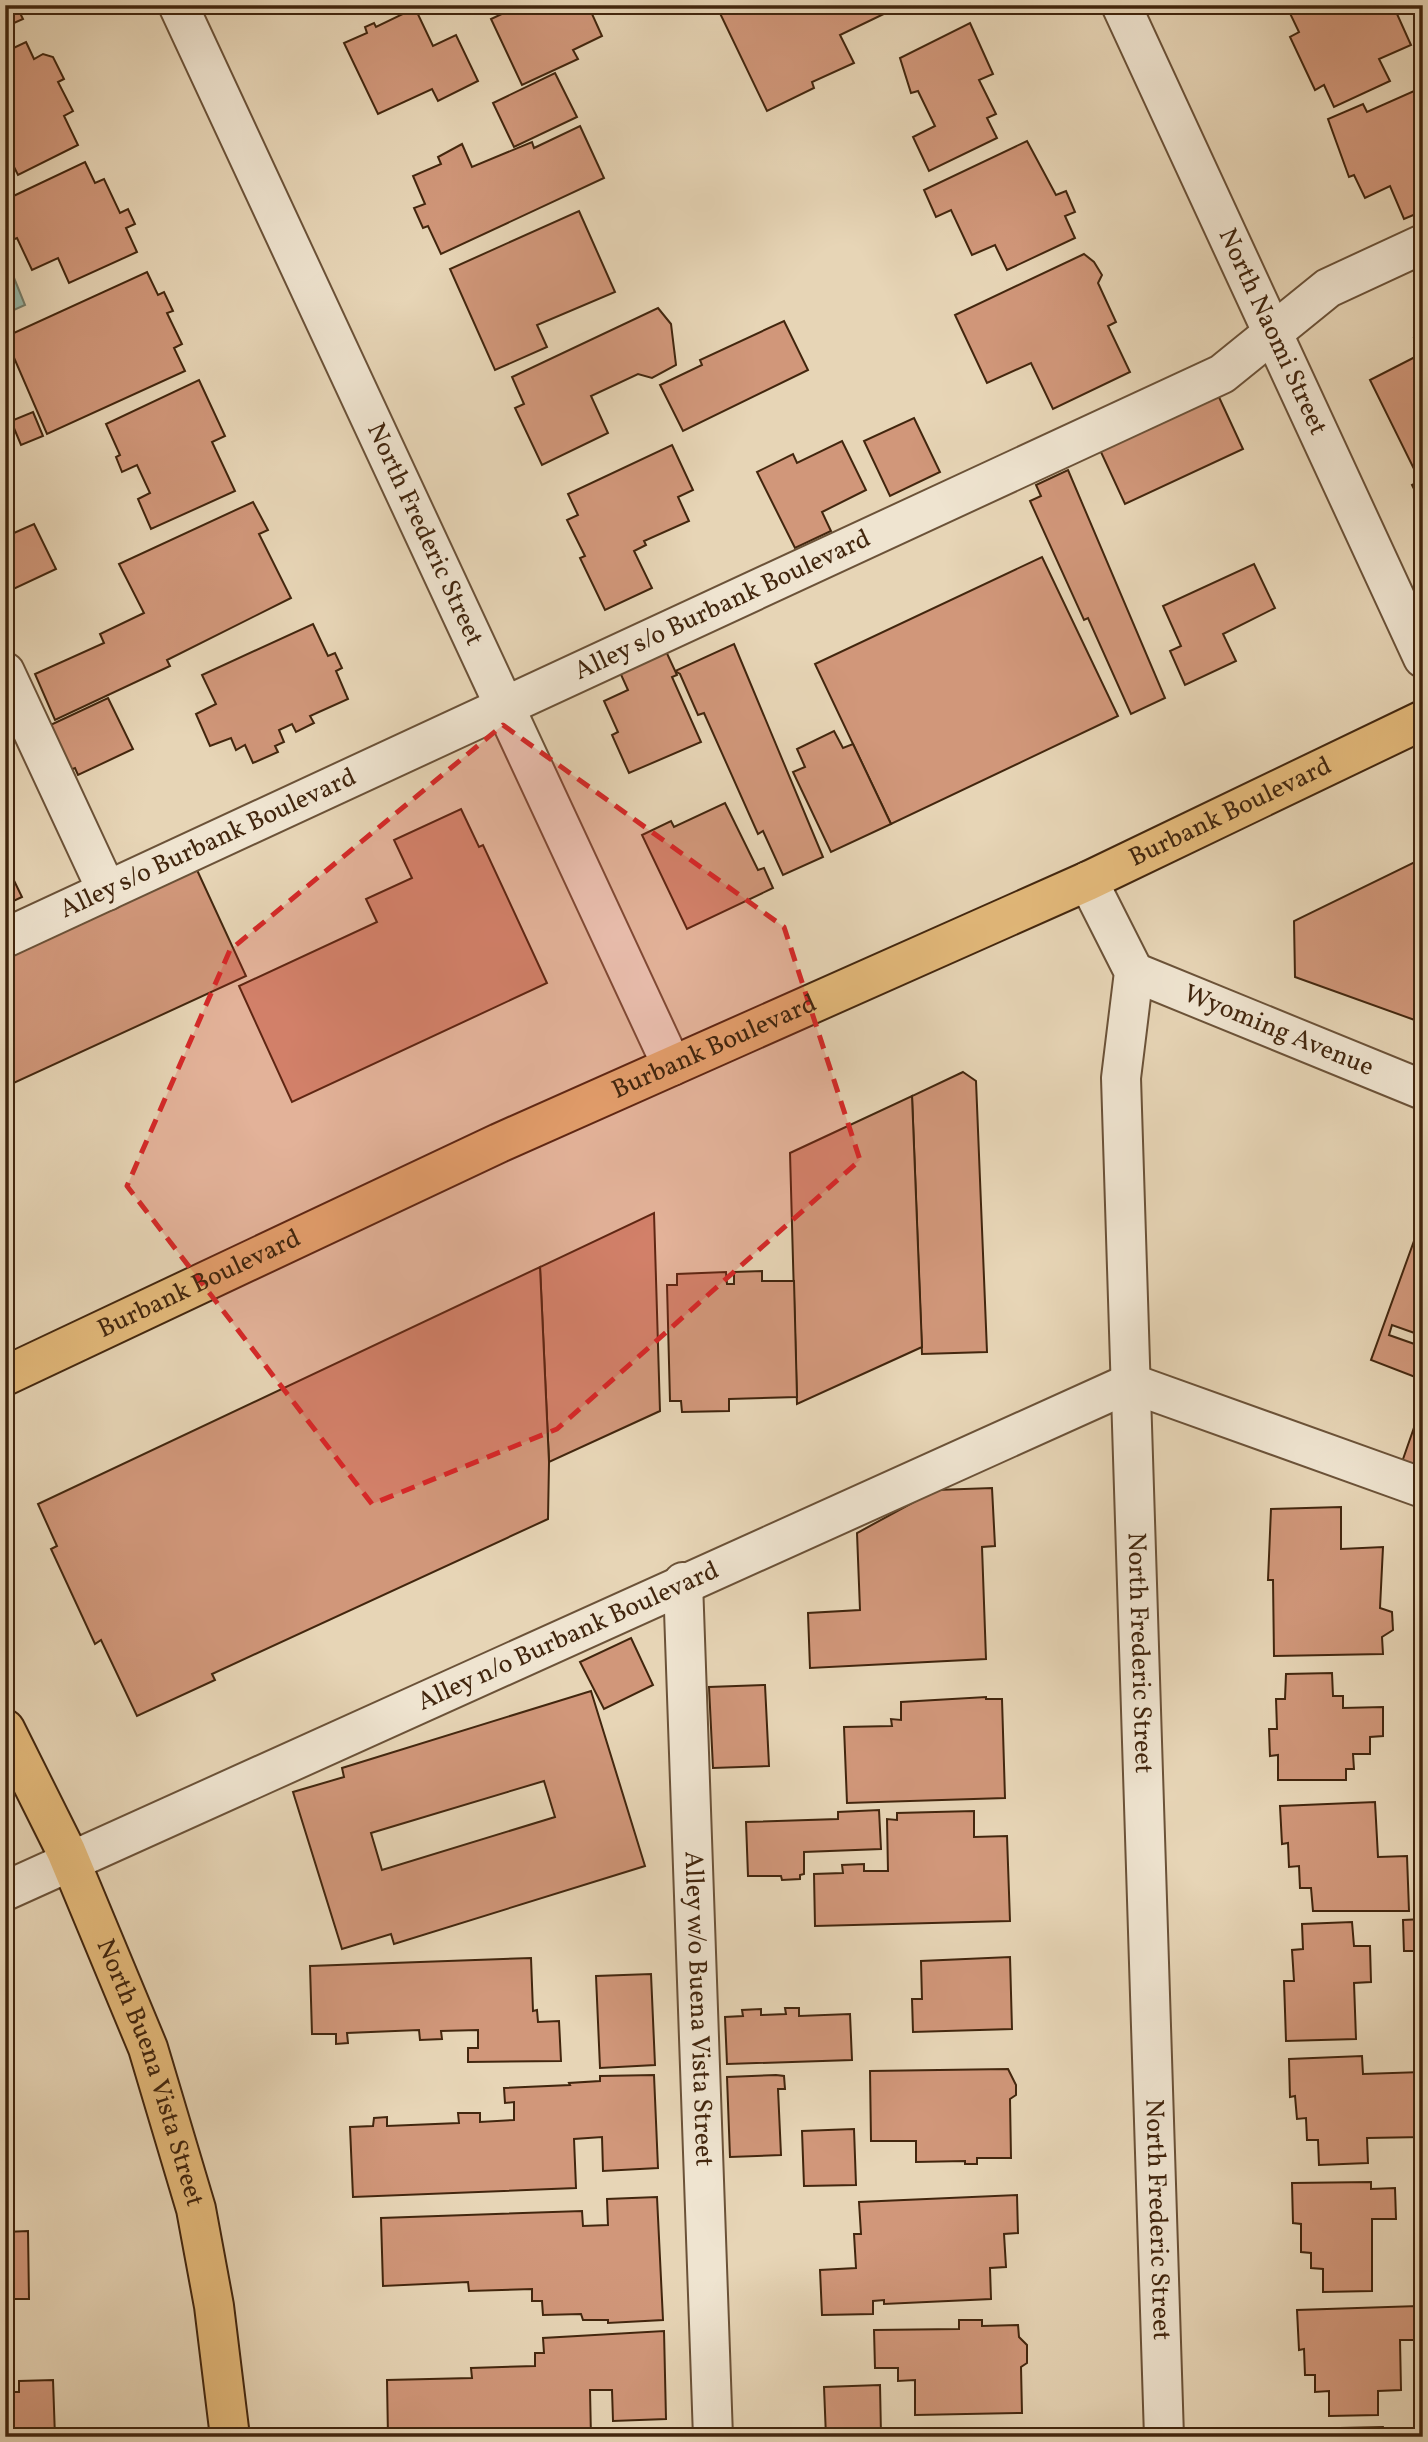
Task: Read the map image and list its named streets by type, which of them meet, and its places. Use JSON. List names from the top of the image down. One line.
{"streets":{"main road":["Burbank Boulevard","North Buena Vista Street"],"street":["North Naomi Street","North Frederic Street","Alley s/o Burbank Boulevard","Wyoming Avenue","Alley n/o Burbank Boulevard","Alley w/o Buena Vista Street"]},"crossings":[["North Naomi Street","Alley s/o Burbank Boulevard"],["North Frederic Street","Alley s/o Burbank Boulevard"],["North Frederic Street","Burbank Boulevard"],["North Frederic Street","Wyoming Avenue"],["North Frederic Street","Alley n/o Burbank Boulevard"],["Alley n/o Burbank Boulevard","Alley w/o Buena Vista Street"],["Alley n/o Burbank Boulevard","North Buena Vista Street"]]}
